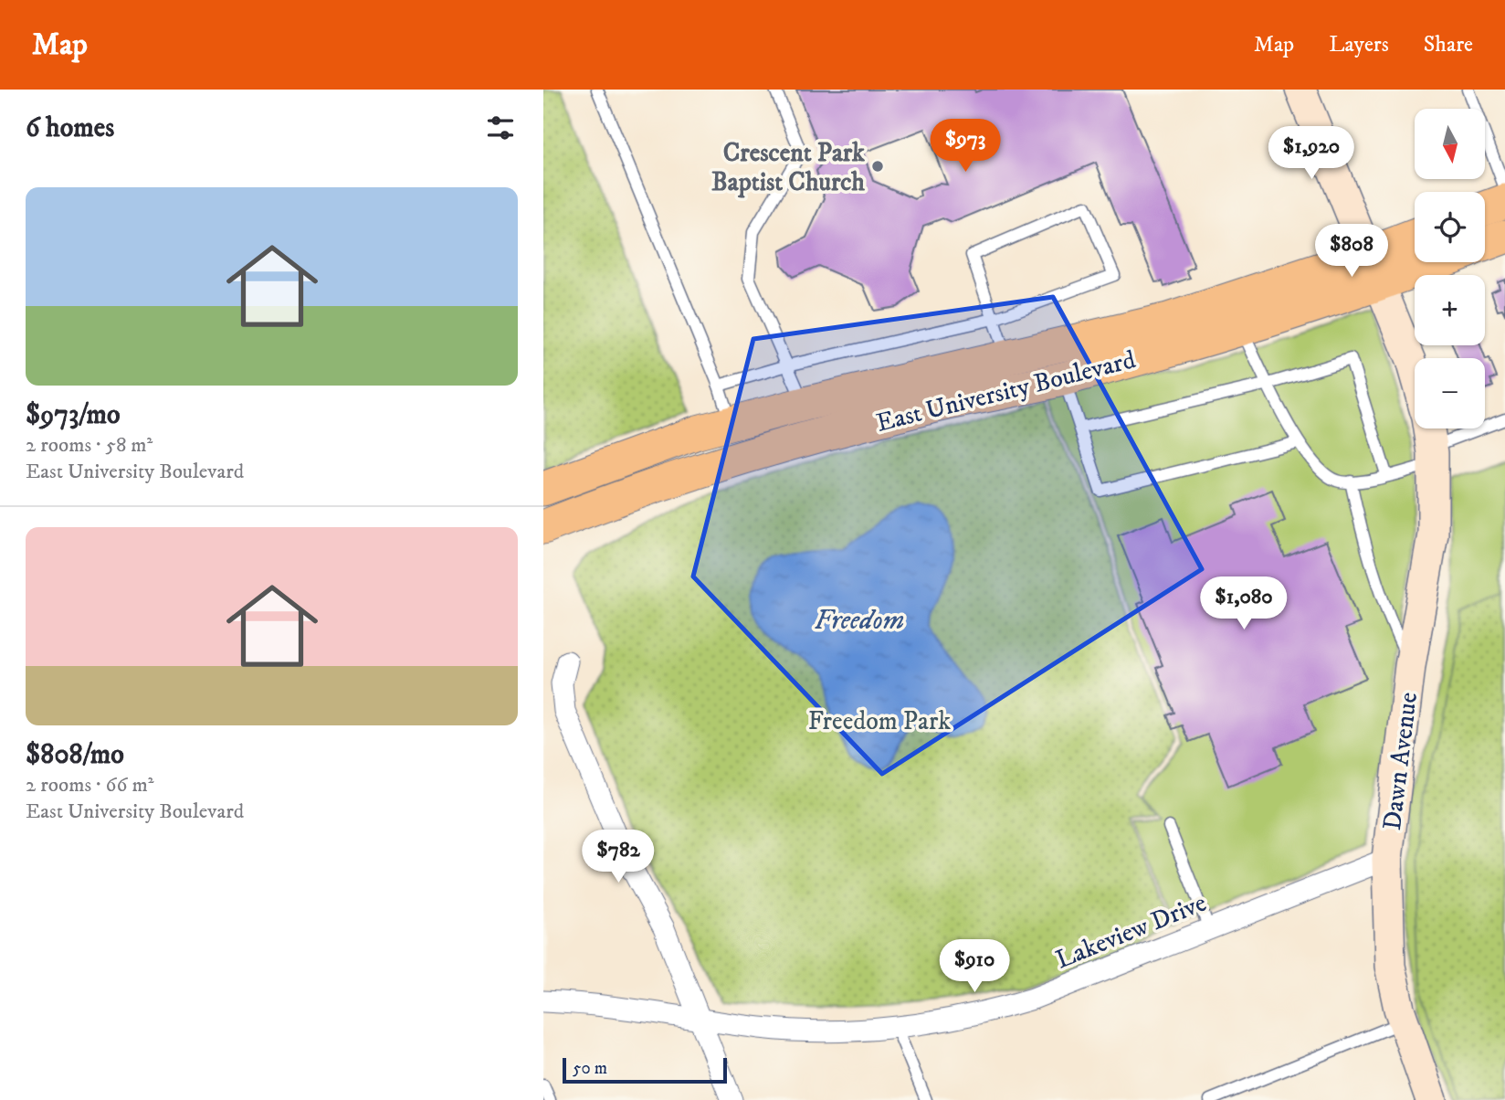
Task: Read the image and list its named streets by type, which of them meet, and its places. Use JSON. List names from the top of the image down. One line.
{"streets":{"main road":["East University Boulevard"],"street":["Dawn Avenue","Lakeview Drive"]},"crossings":[["Dawn Avenue","Lakeview Drive"]],"water":["Freedom"],"parks":["Freedom Park"],"places":["Crescent Park Baptist Church"],"scale_bar":"50 m","north":"bottom","page":{"header":"Map","nav":["Map","Layers","Share"],"heading":"6 homes","map_buttons":["+","−"],"price":["$973","$1,920","$808","$1,080","$782","$910"],"list":[{"name":"$973/mo","note":"2 rooms · 58 m² · East University Boulevard"},{"name":"$808/mo","note":"2 rooms · 66 m² · East University Boulevard"}],"scale":"50 m"}}
